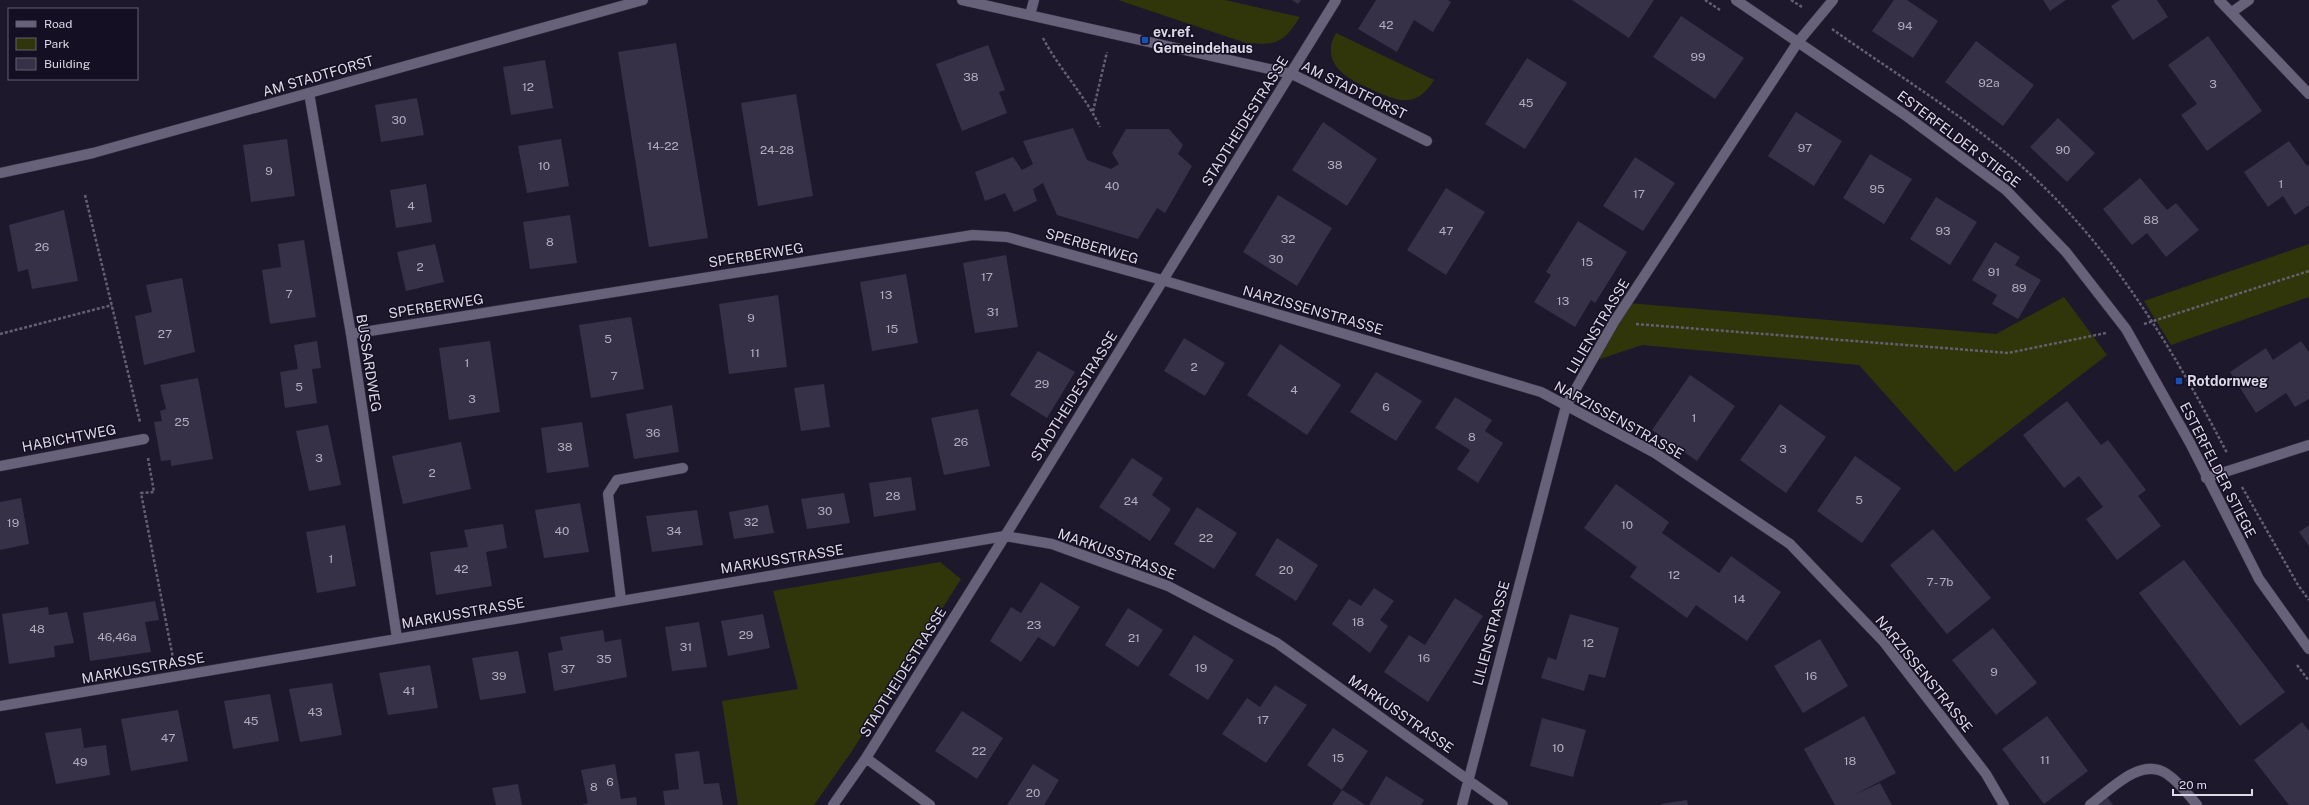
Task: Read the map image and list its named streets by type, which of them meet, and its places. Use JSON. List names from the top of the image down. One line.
{"streets":{"street":["AM STADTFORST","STADTHEIDESTRASSE","ESTERFELDER STIEGE","SPERBERWEG","NARZISSENSTRASSE","LILIENSTRASSE","BUSSARDWEG","HABICHTWEG","MARKUSSTRASSE"]},"crossings":[["AM STADTFORST","STADTHEIDESTRASSE"],["AM STADTFORST","BUSSARDWEG"],["STADTHEIDESTRASSE","SPERBERWEG"],["STADTHEIDESTRASSE","NARZISSENSTRASSE"],["STADTHEIDESTRASSE","MARKUSSTRASSE"],["ESTERFELDER STIEGE","LILIENSTRASSE"],["SPERBERWEG","NARZISSENSTRASSE"],["SPERBERWEG","BUSSARDWEG"],["NARZISSENSTRASSE","LILIENSTRASSE"],["LILIENSTRASSE","MARKUSSTRASSE"],["BUSSARDWEG","MARKUSSTRASSE"]],"places":{"transit":["ev.ref. Gemeindehaus","Rotdornweg"]},"house_numbers":["42","94","99","38","92a","3","12","45","30","14-22","97","24-28","90","38","10","9","1","40","95","17","4","88","47","93","32","8","26","30","15","2","91","17","89","7","13","13","31","9","15","27","5","11","1","2","7","29","5","4","3","6","1","25","36","8","26","38","3","3","2","28","5","24","30","32","19","10","40","34","22","1","42","20","12","7- 7b","14","18","23","48","29","46,46a","21","12","31","16","35","19","37","9","39","16","41","43","17","45","47","10","22","15","11","18","49","6","8","20"],"legend":["Road","Park","Building"],"scale_bar":"20 m"}
